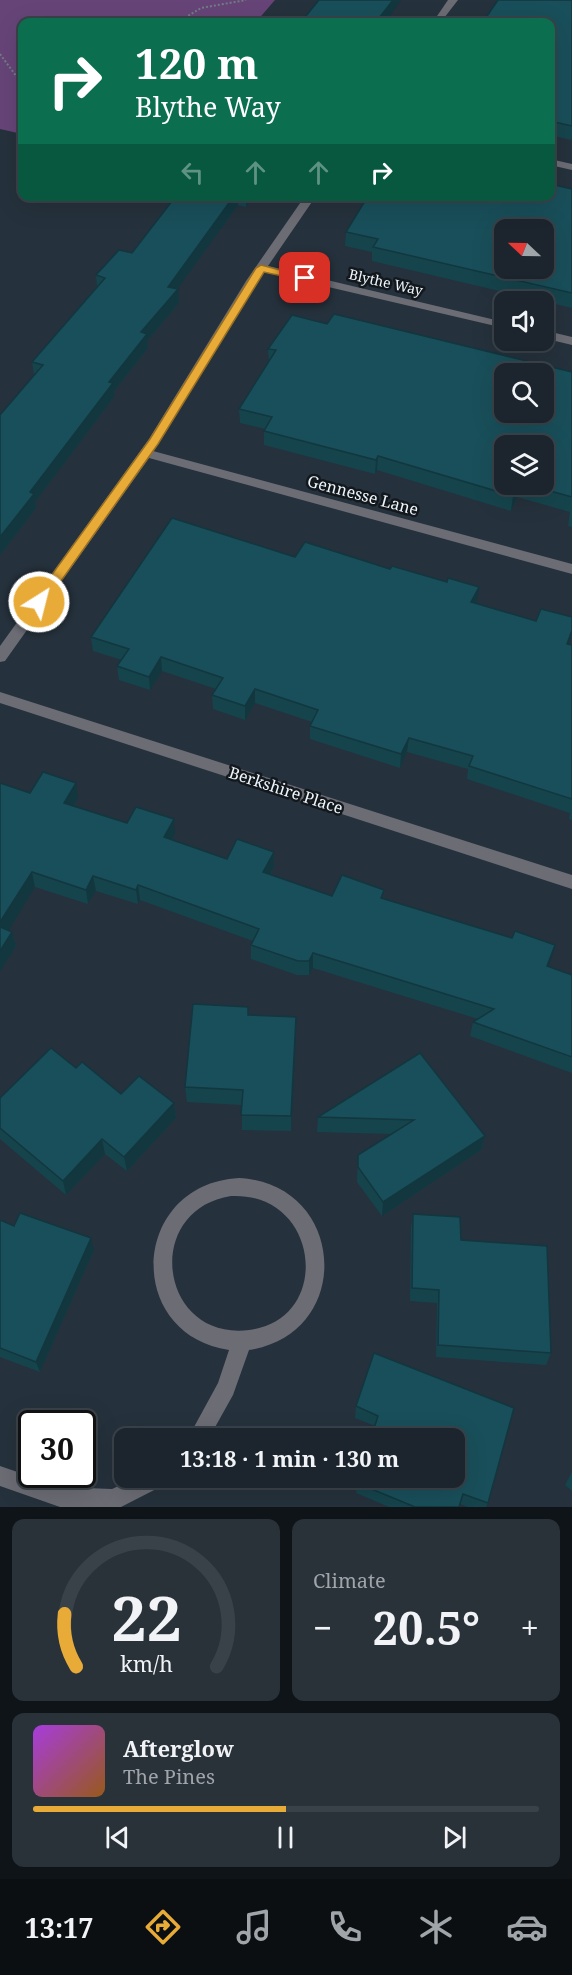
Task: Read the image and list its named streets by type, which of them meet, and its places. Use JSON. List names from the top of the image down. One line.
{"streets":{"street":["Blythe Way","Gennesse Lane","Berkshire Place"]},"north":"left","page":{"turn":["120 m","Blythe Way"],"limit":"30","trip":"13:18 · 1 min · 130 m","tile":"Climate","heat":["−","20.5°","+"],"song":["Afterglow","The Pines"],"tabs":"13:17","gauge":["22","km/h"]}}
